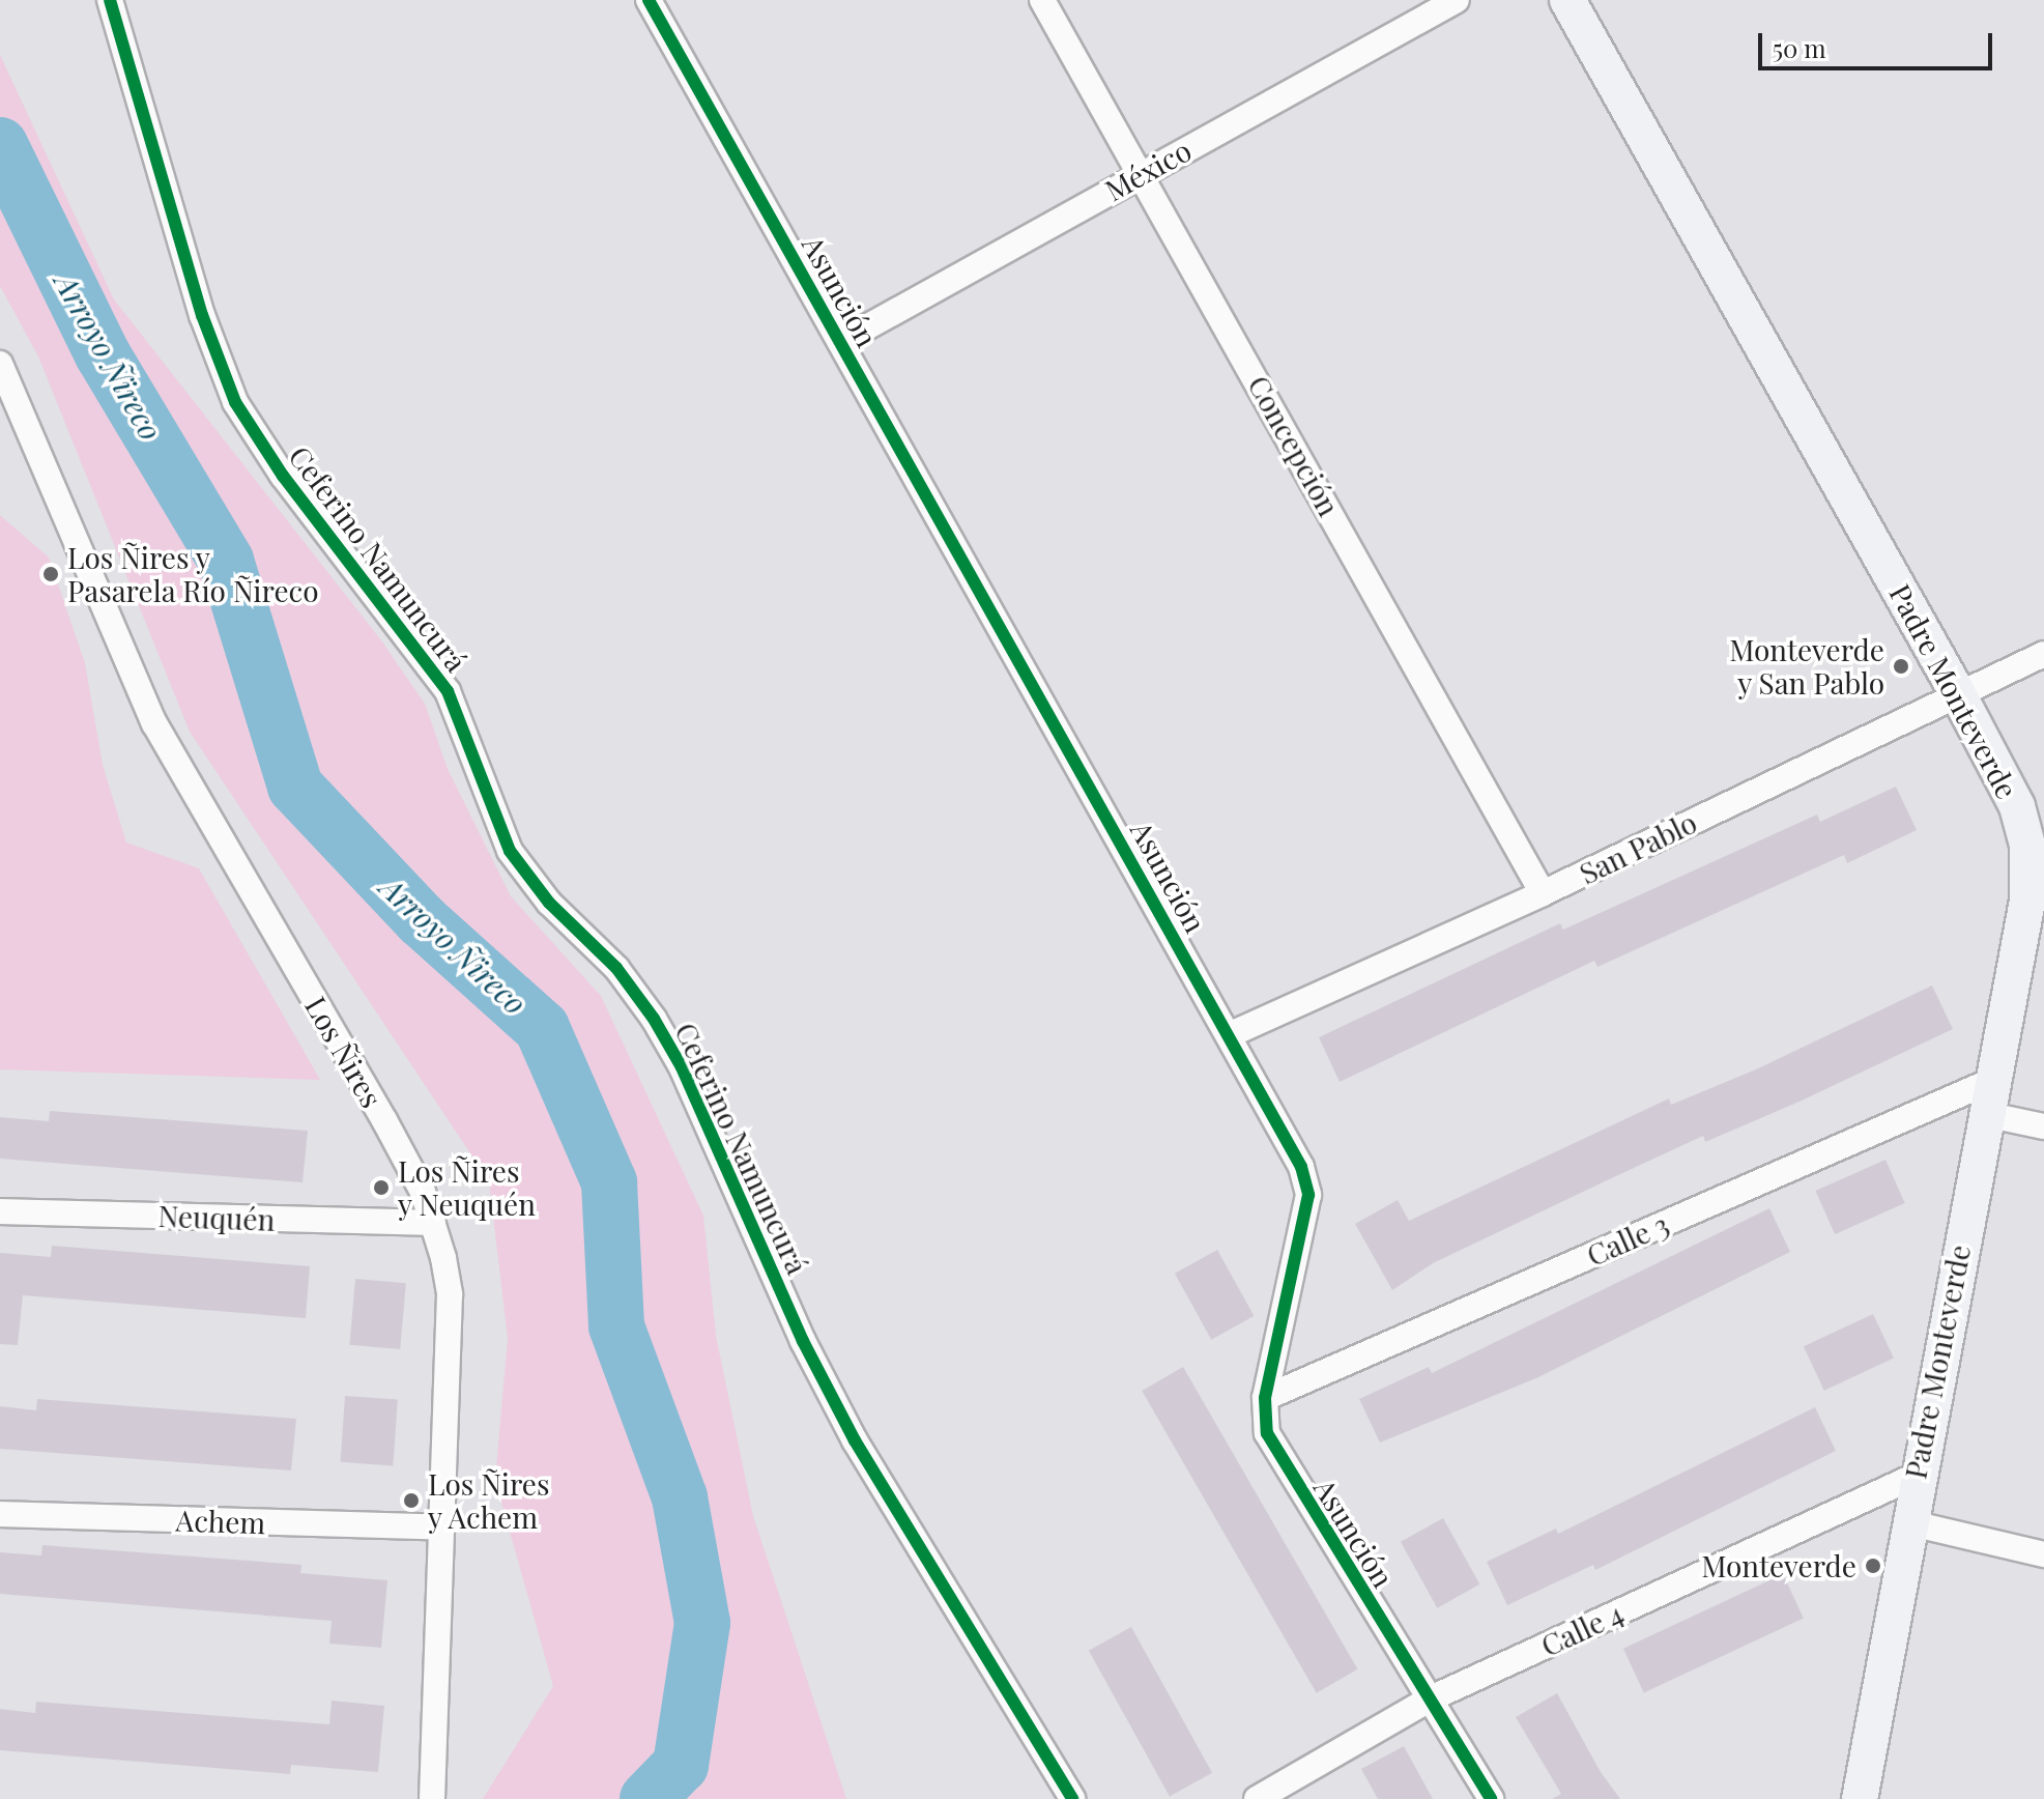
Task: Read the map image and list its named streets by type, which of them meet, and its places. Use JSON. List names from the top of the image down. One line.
{"streets":{"street":["México","Asunción","Concepción","Ceferino Namuncurá","Padre Monteverde","San Pablo","Los Ñires","Neuquén","Calle 3","Achem","Calle 4"]},"crossings":[["México","Asunción"],["México","Concepción"],["Asunción","San Pablo"],["Asunción","Calle 3"],["Asunción","Calle 4"],["Concepción","San Pablo"],["Padre Monteverde","San Pablo"],["Padre Monteverde","Calle 3"],["Padre Monteverde","Calle 4"],["Los Ñires","Neuquén"],["Los Ñires","Achem"]],"water":["Arroyo Ñireco"],"places":["Los Ñires y Pasarela Río Ñireco","Monteverde y San Pablo","Los Ñires y Neuquén","Los Ñires y Achem","Monteverde"],"scale_bar":"50 m"}
